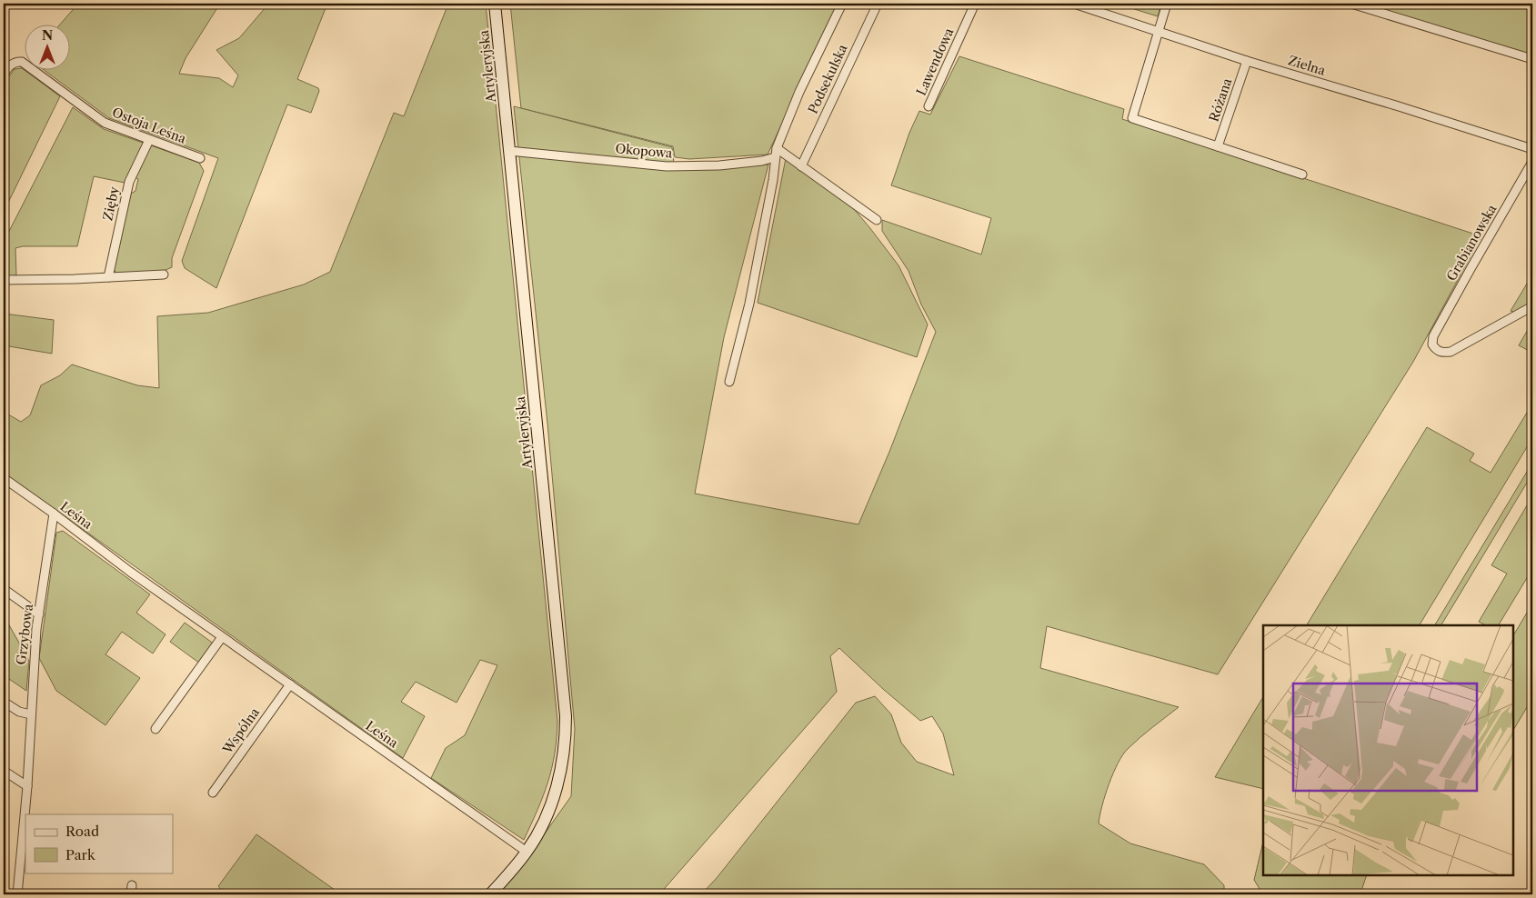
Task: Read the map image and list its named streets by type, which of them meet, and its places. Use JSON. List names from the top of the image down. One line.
{"streets":{"street":["Lawendowa","Zielna","Artyleryjska","Podsekulska","Różana","Ostoja Leśna","Okopowa","Zięby","Grabianowska","Leśna","Grzybowa","Wspólna"]},"crossings":[["Zielna","Różana"],["Artyleryjska","Okopowa"],["Artyleryjska","Leśna"],["Ostoja Leśna","Zięby"],["Leśna","Grzybowa"],["Leśna","Wspólna"]],"legend":["Road","Park"],"north":"top"}
